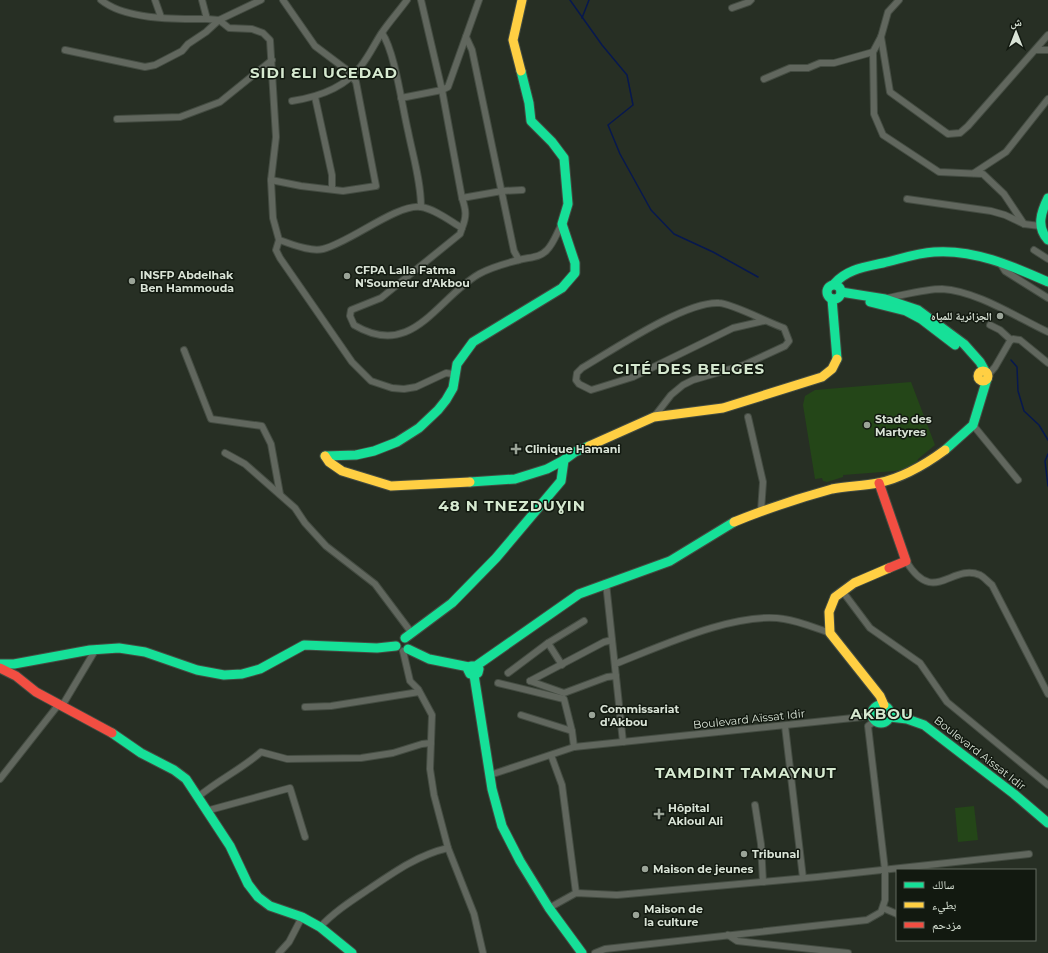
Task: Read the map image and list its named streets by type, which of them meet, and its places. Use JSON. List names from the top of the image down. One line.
{"streets":{"street":["Boulevard Aïssat Idir","Boulevard Aissat Idir"]},"crossings":[["Boulevard Aïssat Idir","Boulevard Aissat Idir"]],"districts":["SIDI ƐLI UCEDAD","CITÉ DES BELGES","48 N TNEZDUƔIN","AKBOU","TAMDINT TAMAYNUT"],"places":{"other":["CFPA Lalla Fatma N'Soumeur d'Akbou","INSFP Abdelhak Ben Hammouda","الجزائرية للمياه","Stade des Martyres","Commissariat d'Akbou","Tribunal","Maison de jeunes","Maison de la culture"],"health":["Clinique Hamani","Hôpital Akloul Ali"]},"legend":["سالك","بطيء","مزدحم"],"north":"top"}
